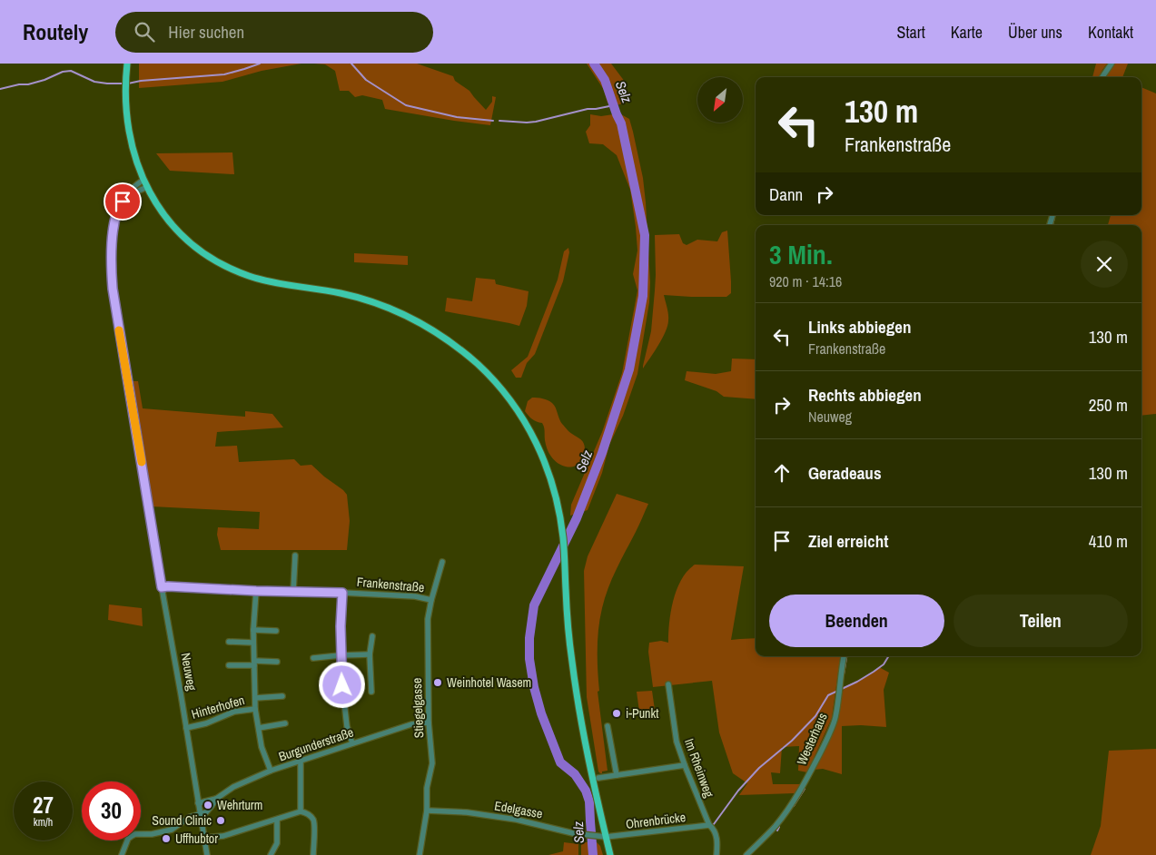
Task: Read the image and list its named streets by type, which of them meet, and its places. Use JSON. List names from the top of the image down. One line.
{"streets":{"street":["Frankenstraße","Neuweg","Hinterhofen","Stiegelgasse","Westerhaus","Burgunderstraße","Im Rheinweg","Edelgasse","Ohrenbrücke"]},"crossings":[["Frankenstraße","Neuweg"],["Frankenstraße","Stiegelgasse"],["Neuweg","Hinterhofen"],["Neuweg","Burgunderstraße"],["Stiegelgasse","Burgunderstraße"],["Stiegelgasse","Edelgasse"],["Im Rheinweg","Ohrenbrücke"],["Edelgasse","Ohrenbrücke"]],"water":["Selz"],"places":["Weinhotel Wasem","i-Punkt","Wehrturm","Sound Clinic","Uffhubtor"],"north":"bottom left","page":{"header":"Routely","search":"Hier suchen","nav":["Start","Karte","Über uns","Kontakt"],"turn":["130 m","Frankenstraße"],"then":"Dann","heading":["3 Min.","920 m · 14:16"],"list":[{"name":"Links abbiegen","note":"Frankenstraße","value":"130 m"},{"name":"Rechts abbiegen","note":"Neuweg","value":"250 m"},{"name":"Geradeaus","value":"130 m"},{"name":"Ziel erreicht","value":"410 m"}],"buttons":["Beenden","Teilen"],"speed":"27 km/h","limit":"30"}}
